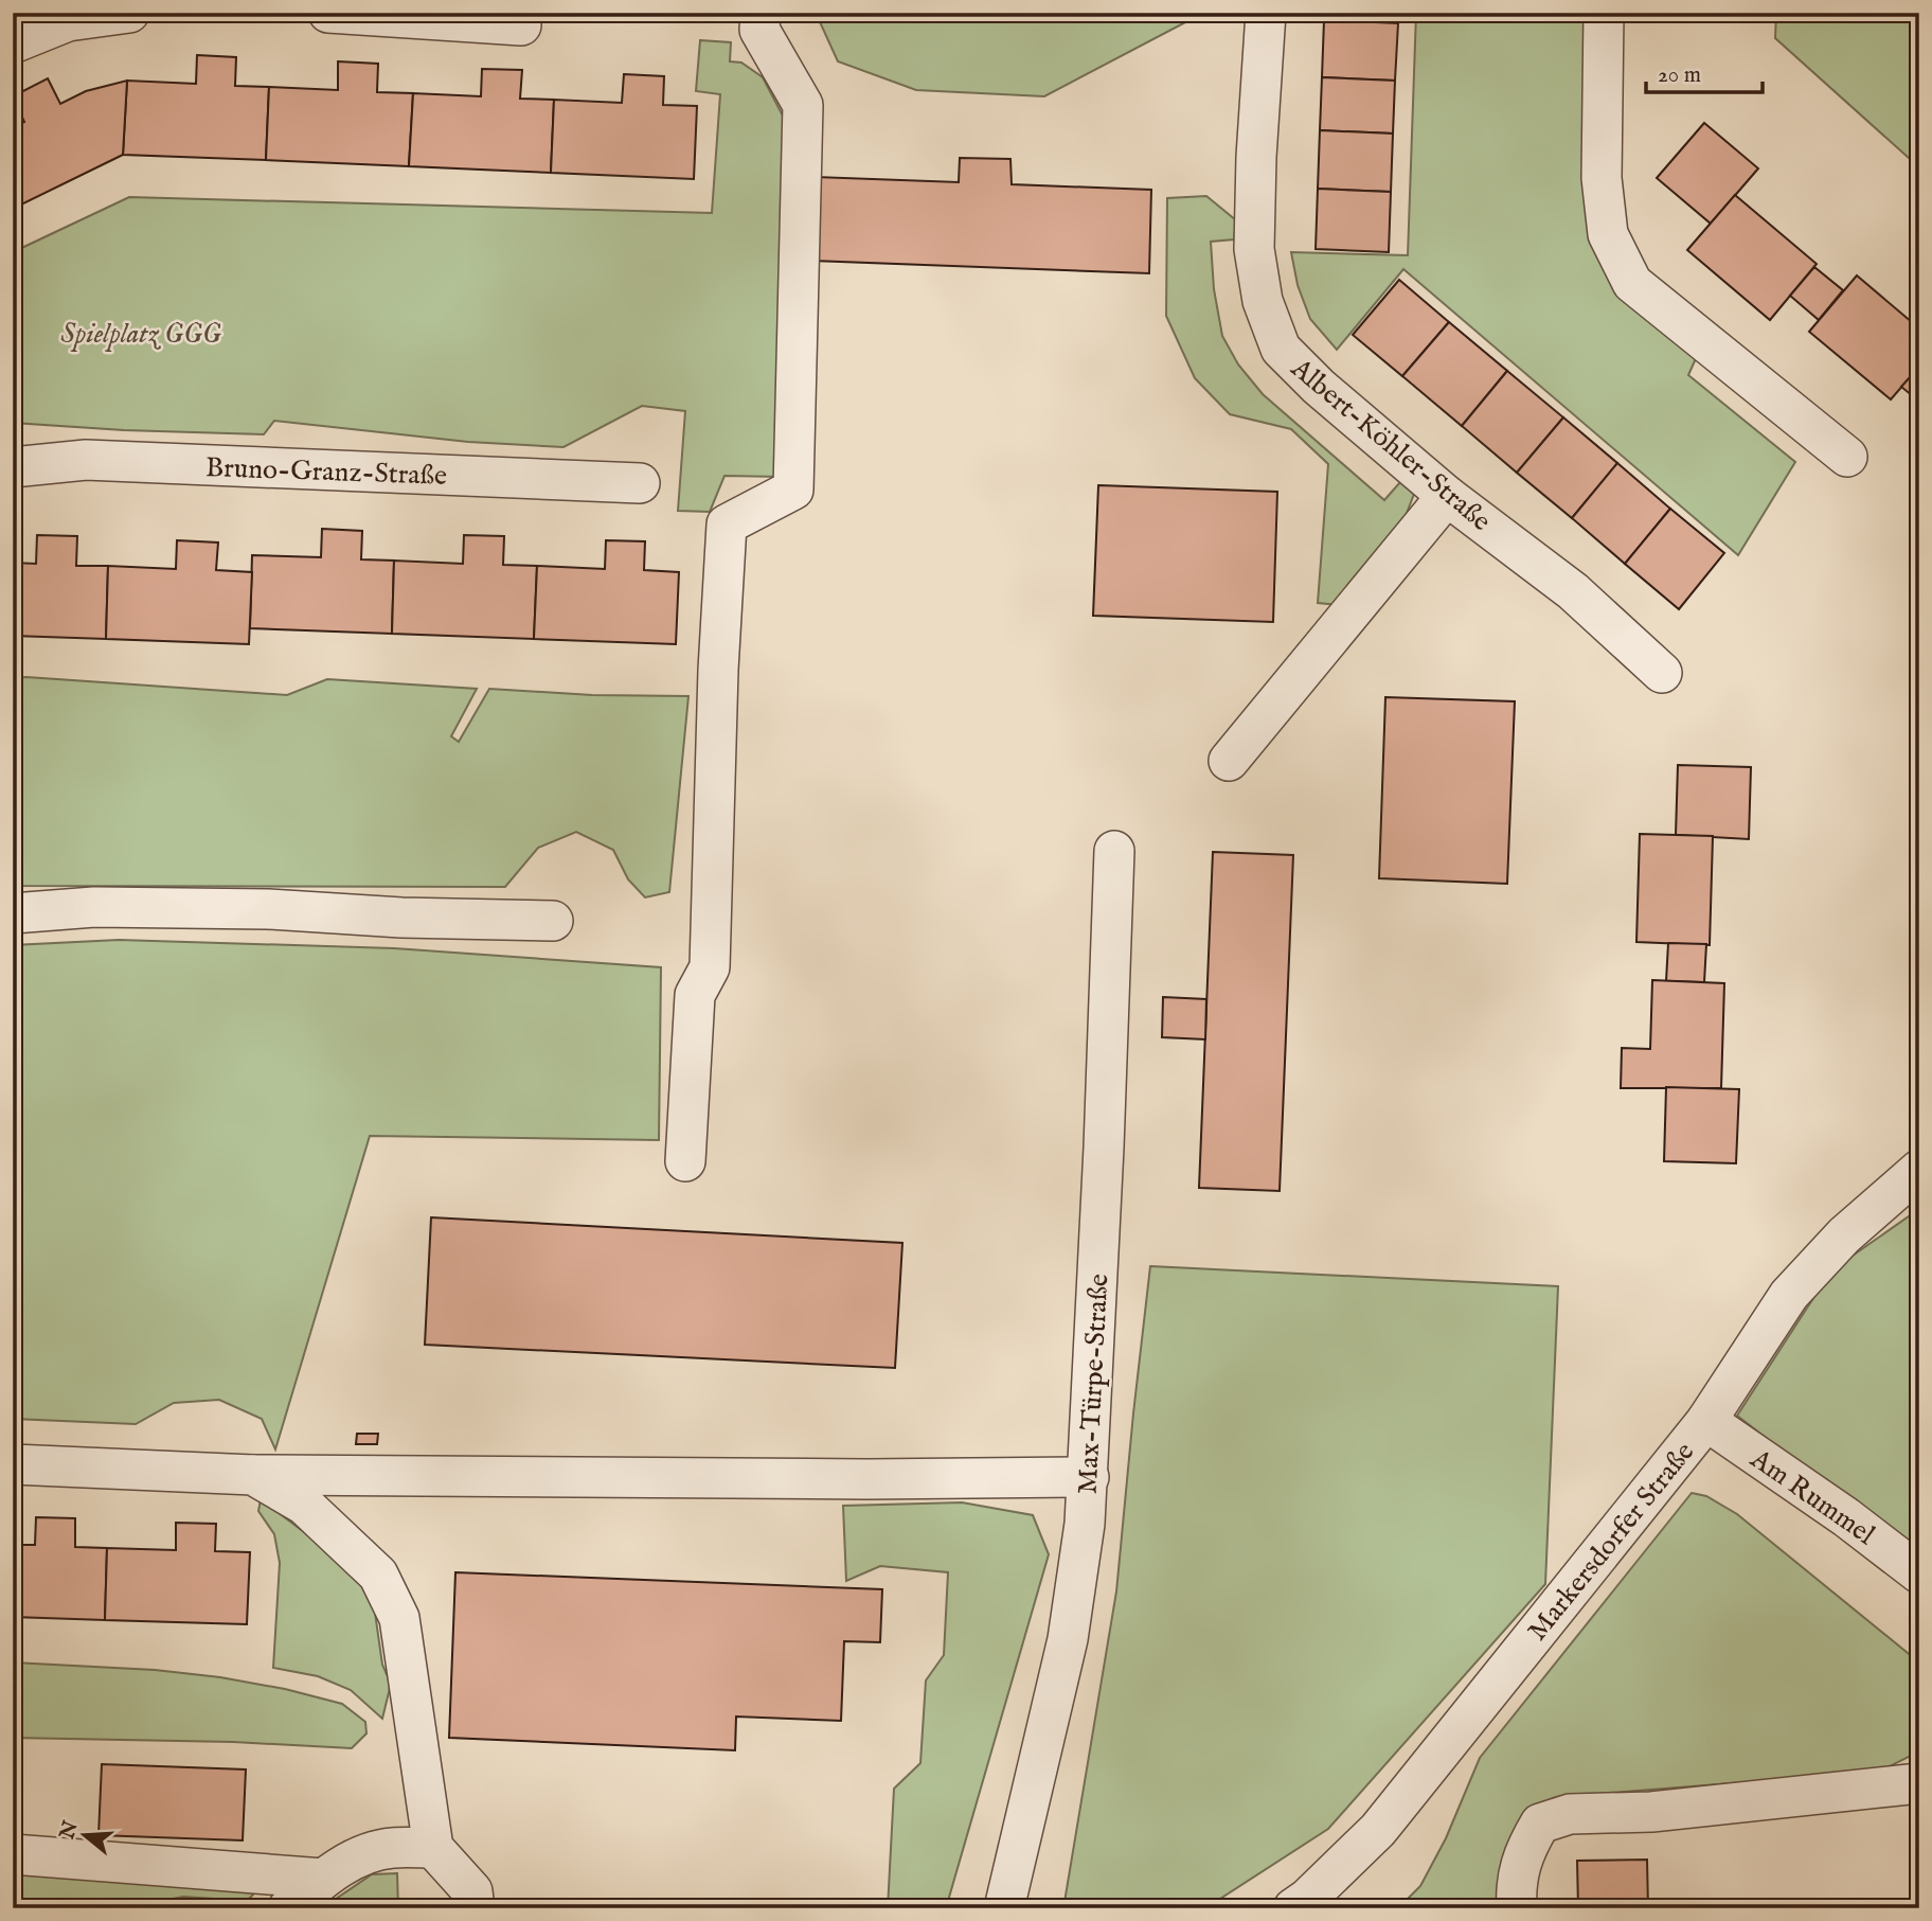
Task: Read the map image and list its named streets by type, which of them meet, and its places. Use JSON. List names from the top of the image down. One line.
{"streets":{"street":["Albert-Köhler-Straße","Bruno-Granz-Straße","Max-Türpe-Straße","Am Rummel","Markersdorfer Straße"]},"crossings":[["Am Rummel","Markersdorfer Straße"]],"parks":["Spielplatz GGG"],"scale_bar":"20 m","north":"left"}
